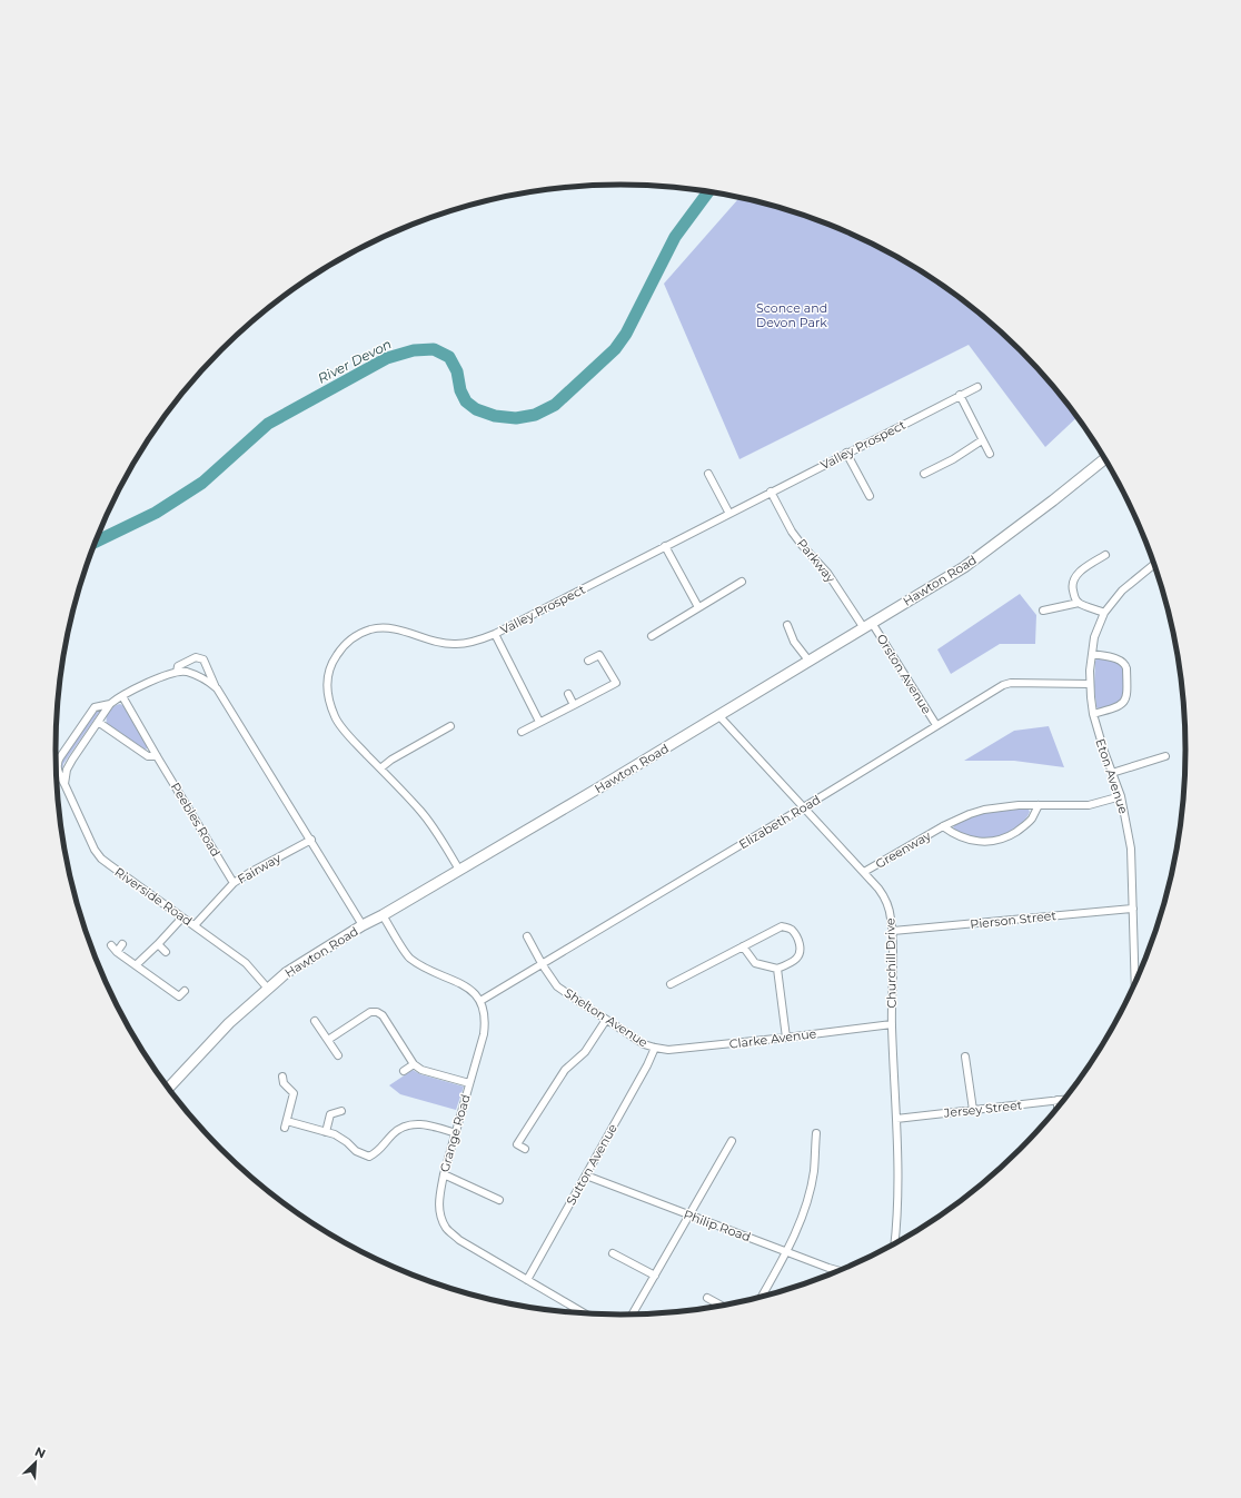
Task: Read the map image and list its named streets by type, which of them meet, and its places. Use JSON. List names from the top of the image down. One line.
{"streets":{"street":["Valley Prospect","Parkway","Hawton Road","Orston Avenue","Eton Avenue","Peebles Road","Elizabeth Road","Greenway","Fairway","Riverside Road","Pierson Street","Churchill Drive","Shelton Avenue","Clarke Avenue","Jersey Street","Grange Road","Sutton Avenue","Philip Road"]},"crossings":[["Valley Prospect","Parkway"],["Valley Prospect","Hawton Road"],["Parkway","Hawton Road"],["Parkway","Orston Avenue"],["Hawton Road","Orston Avenue"],["Hawton Road","Riverside Road"],["Hawton Road","Churchill Drive"],["Orston Avenue","Elizabeth Road"],["Eton Avenue","Elizabeth Road"],["Eton Avenue","Greenway"],["Eton Avenue","Pierson Street"],["Peebles Road","Fairway"],["Peebles Road","Riverside Road"],["Elizabeth Road","Churchill Drive"],["Elizabeth Road","Shelton Avenue"],["Elizabeth Road","Grange Road"],["Greenway","Churchill Drive"],["Fairway","Riverside Road"],["Pierson Street","Churchill Drive"],["Churchill Drive","Clarke Avenue"],["Churchill Drive","Jersey Street"],["Shelton Avenue","Clarke Avenue"],["Shelton Avenue","Sutton Avenue"],["Clarke Avenue","Sutton Avenue"],["Grange Road","Sutton Avenue"],["Sutton Avenue","Philip Road"]],"water":["River Devon"],"parks":["Sconce and Devon Park"],"north":"top right"}
